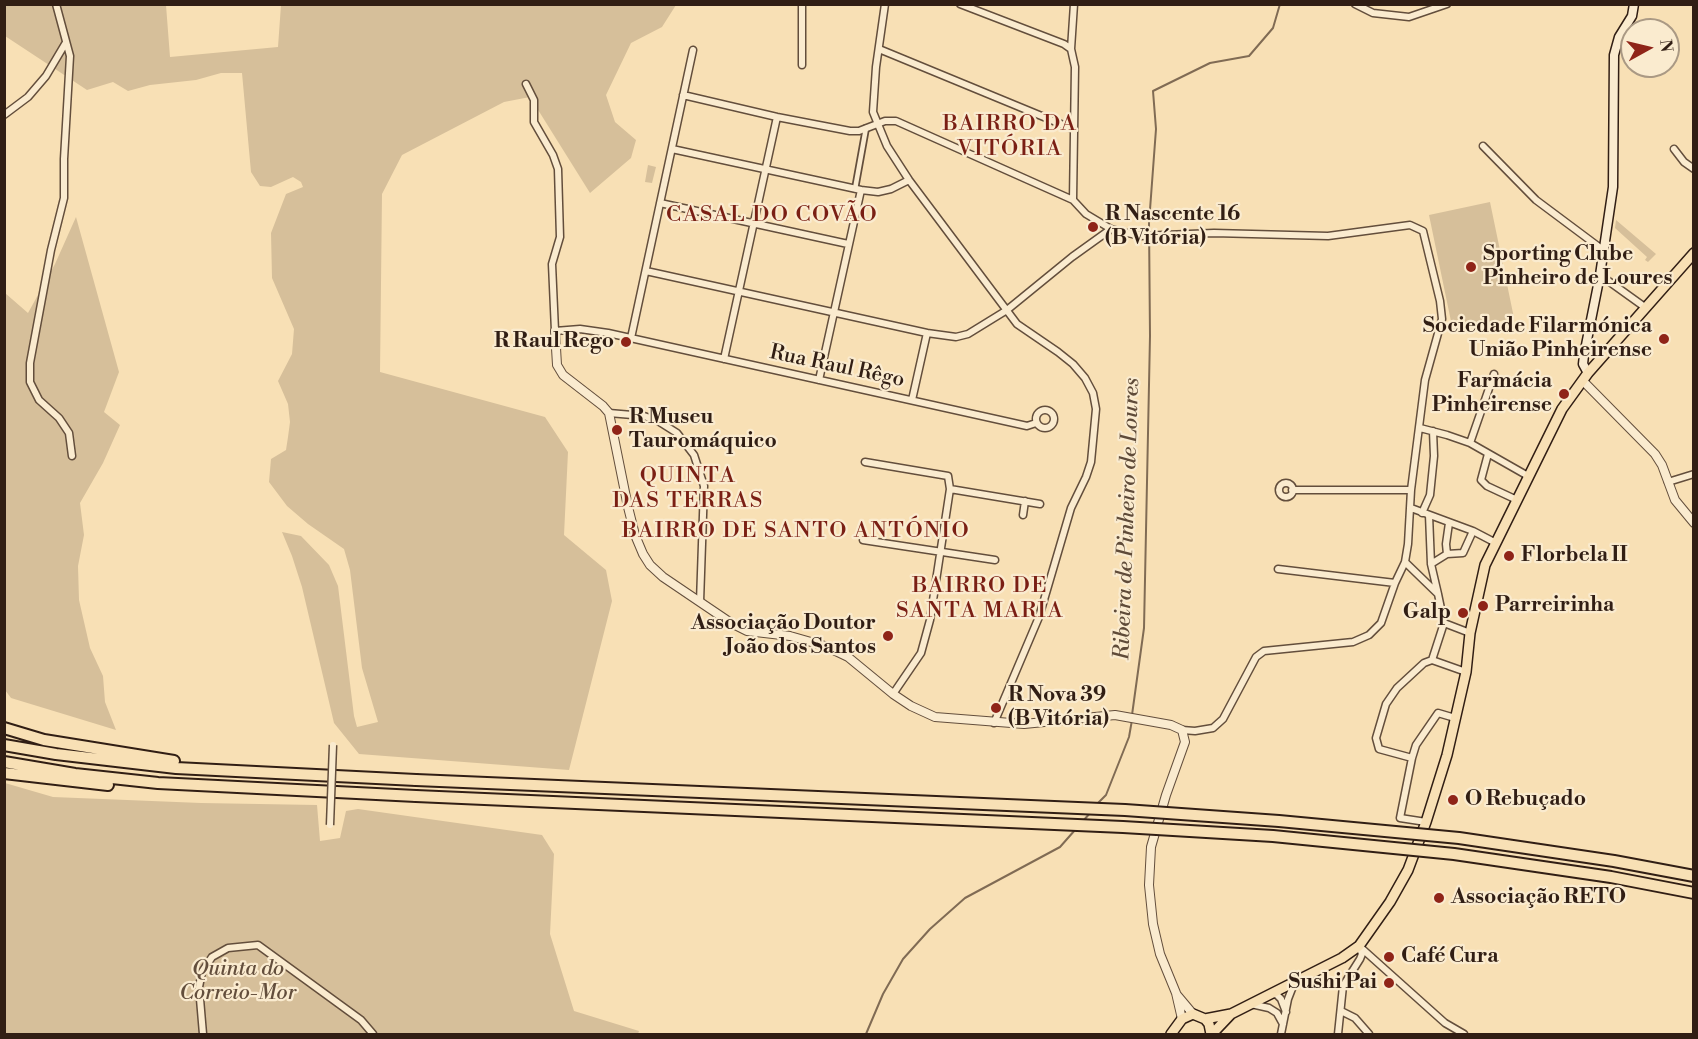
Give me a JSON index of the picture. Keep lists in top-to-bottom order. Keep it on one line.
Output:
{"streets":{"street":["Rua Raul Rêgo"]},"districts":["BAIRRO DA VITÓRIA","CASAL DO COVÃO","QUINTA DAS TERRAS","BAIRRO DE SANTO ANTÓNIO","BAIRRO DE SANTA MARIA"],"water":["Ribeira de Pinheiro de Loures"],"parks":["Quinta do Correio-Mor"],"places":["R Nascente 16 (B Vitória)","Sporting Clube Pinheiro de Loures","Sociedade Filarmónica União Pinheirense","R Raul Rego","Farmácia Pinheirense","R Museu Tauromáquico","Florbela II","Parreirinha","Galp","Associação Doutor João dos Santos","R Nova 39 (B Vitória)","O Rebuçado","Associação RETO","Café Cura","Sushi Pai"],"north":"right"}
